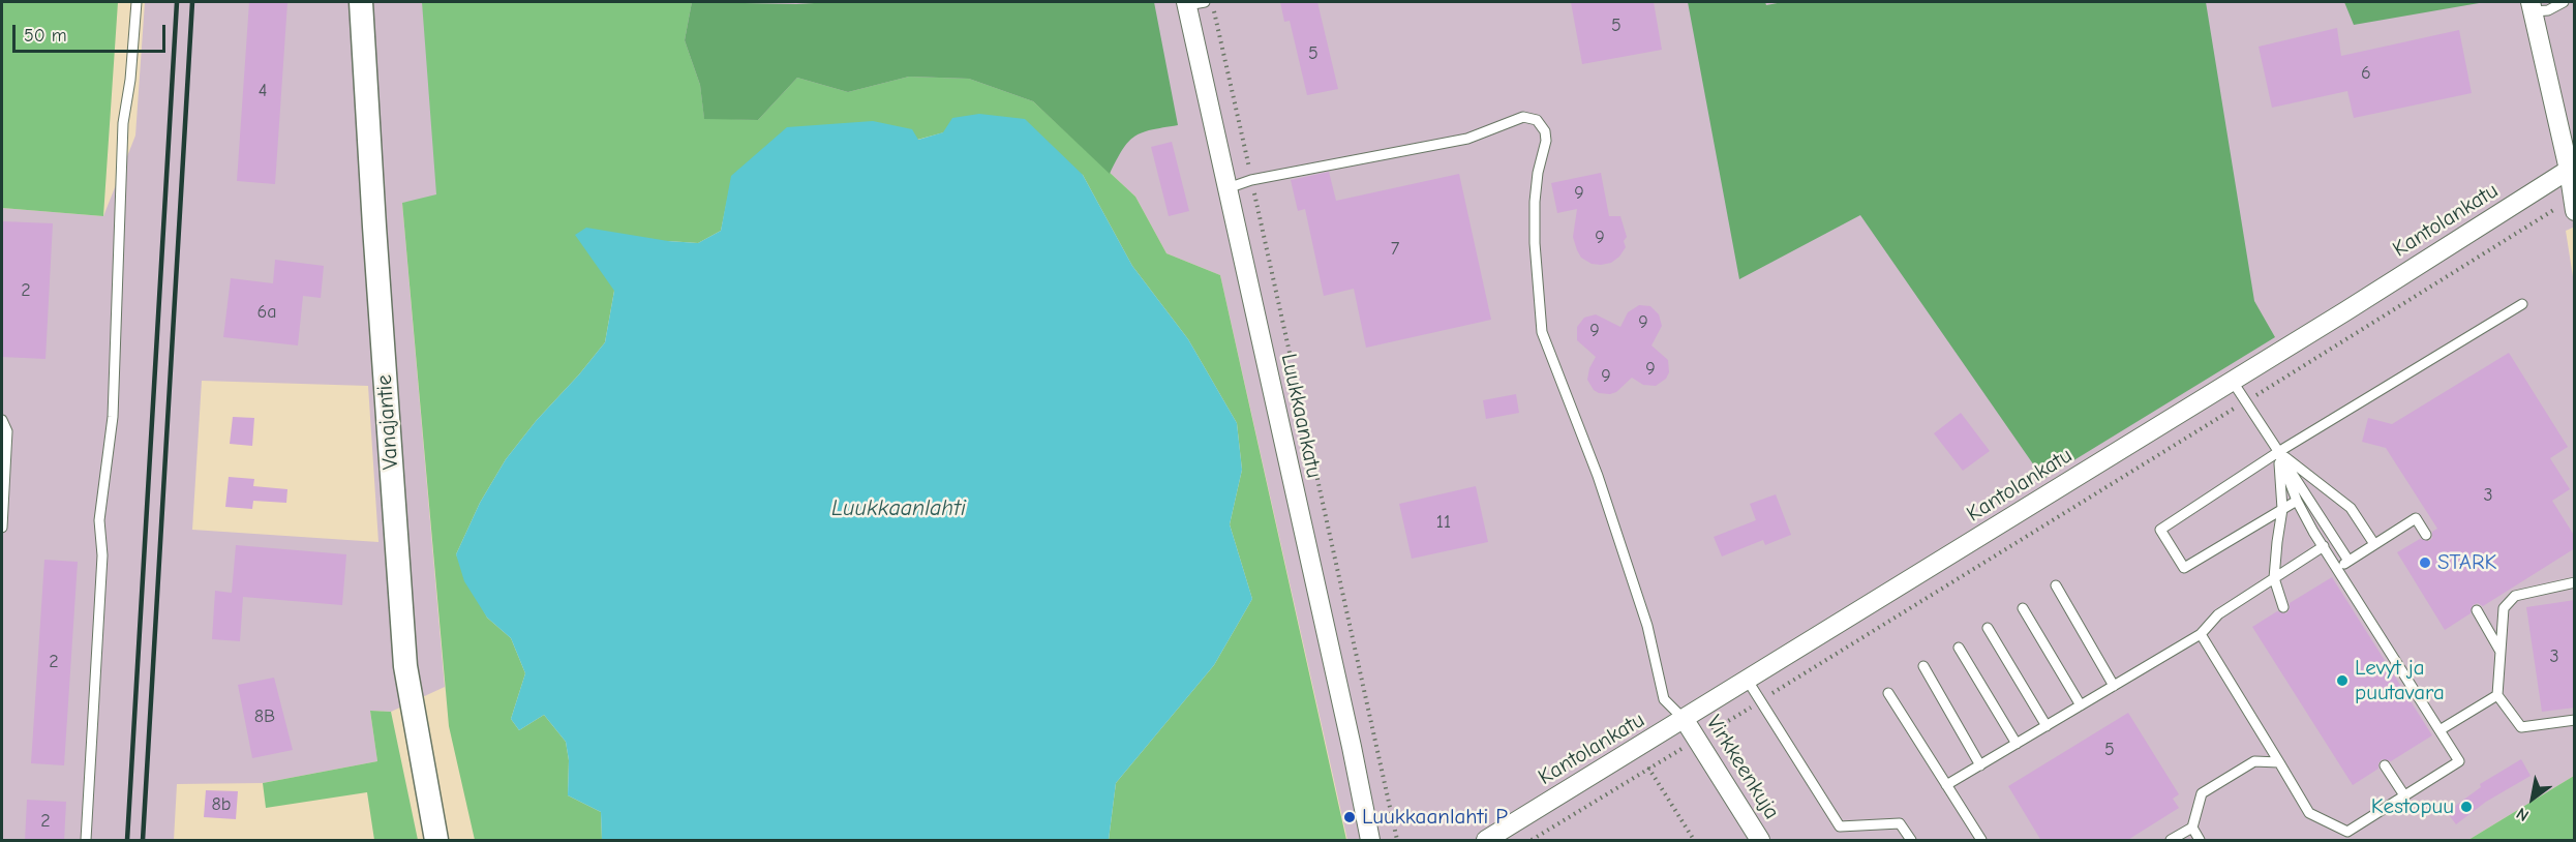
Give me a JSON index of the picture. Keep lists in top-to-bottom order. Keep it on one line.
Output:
{"streets":{"street":["Kantolankatu","Luukkaankatu","Vanajantie","Virkkeenkuja"]},"crossings":[["Kantolankatu","Virkkeenkuja"]],"water":["Luukkaanlahti"],"places":["STARK","Levyt ja puutavara","Kestopuu","Luukkaanlahti P"],"house_numbers":["5","5","6","4","9","9","7","2","6a","9","9","9","9","3","11","3","2","8B","5","8b","2"],"scale_bar":"50 m","north":"bottom left"}
